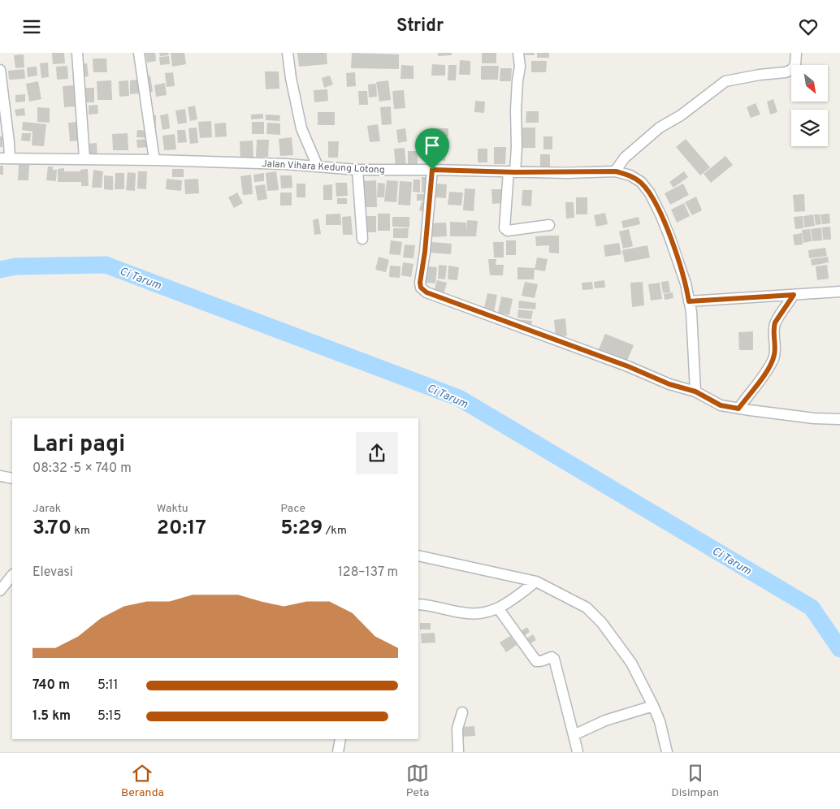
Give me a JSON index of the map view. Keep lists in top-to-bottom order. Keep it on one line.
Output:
{"streets":{"street":["Jalan Vihara Kedung Lotong"]},"water":["Ci Tarum"],"north":"bottom right","page":{"header":"Stridr","heading":["Lari pagi","08:32 · 5 × 740 m"],"stats":[["Jarak","3.70 km"],["Waktu","20:17"],["Pace","5:29 /km"]],"chart":["Elevasi","128–137 m"],"list":[{"name":"740 m","note":"5:11"},{"name":"1.5 km","note":"5:15"}],"tabs":["Beranda","Peta","Disimpan"]}}
